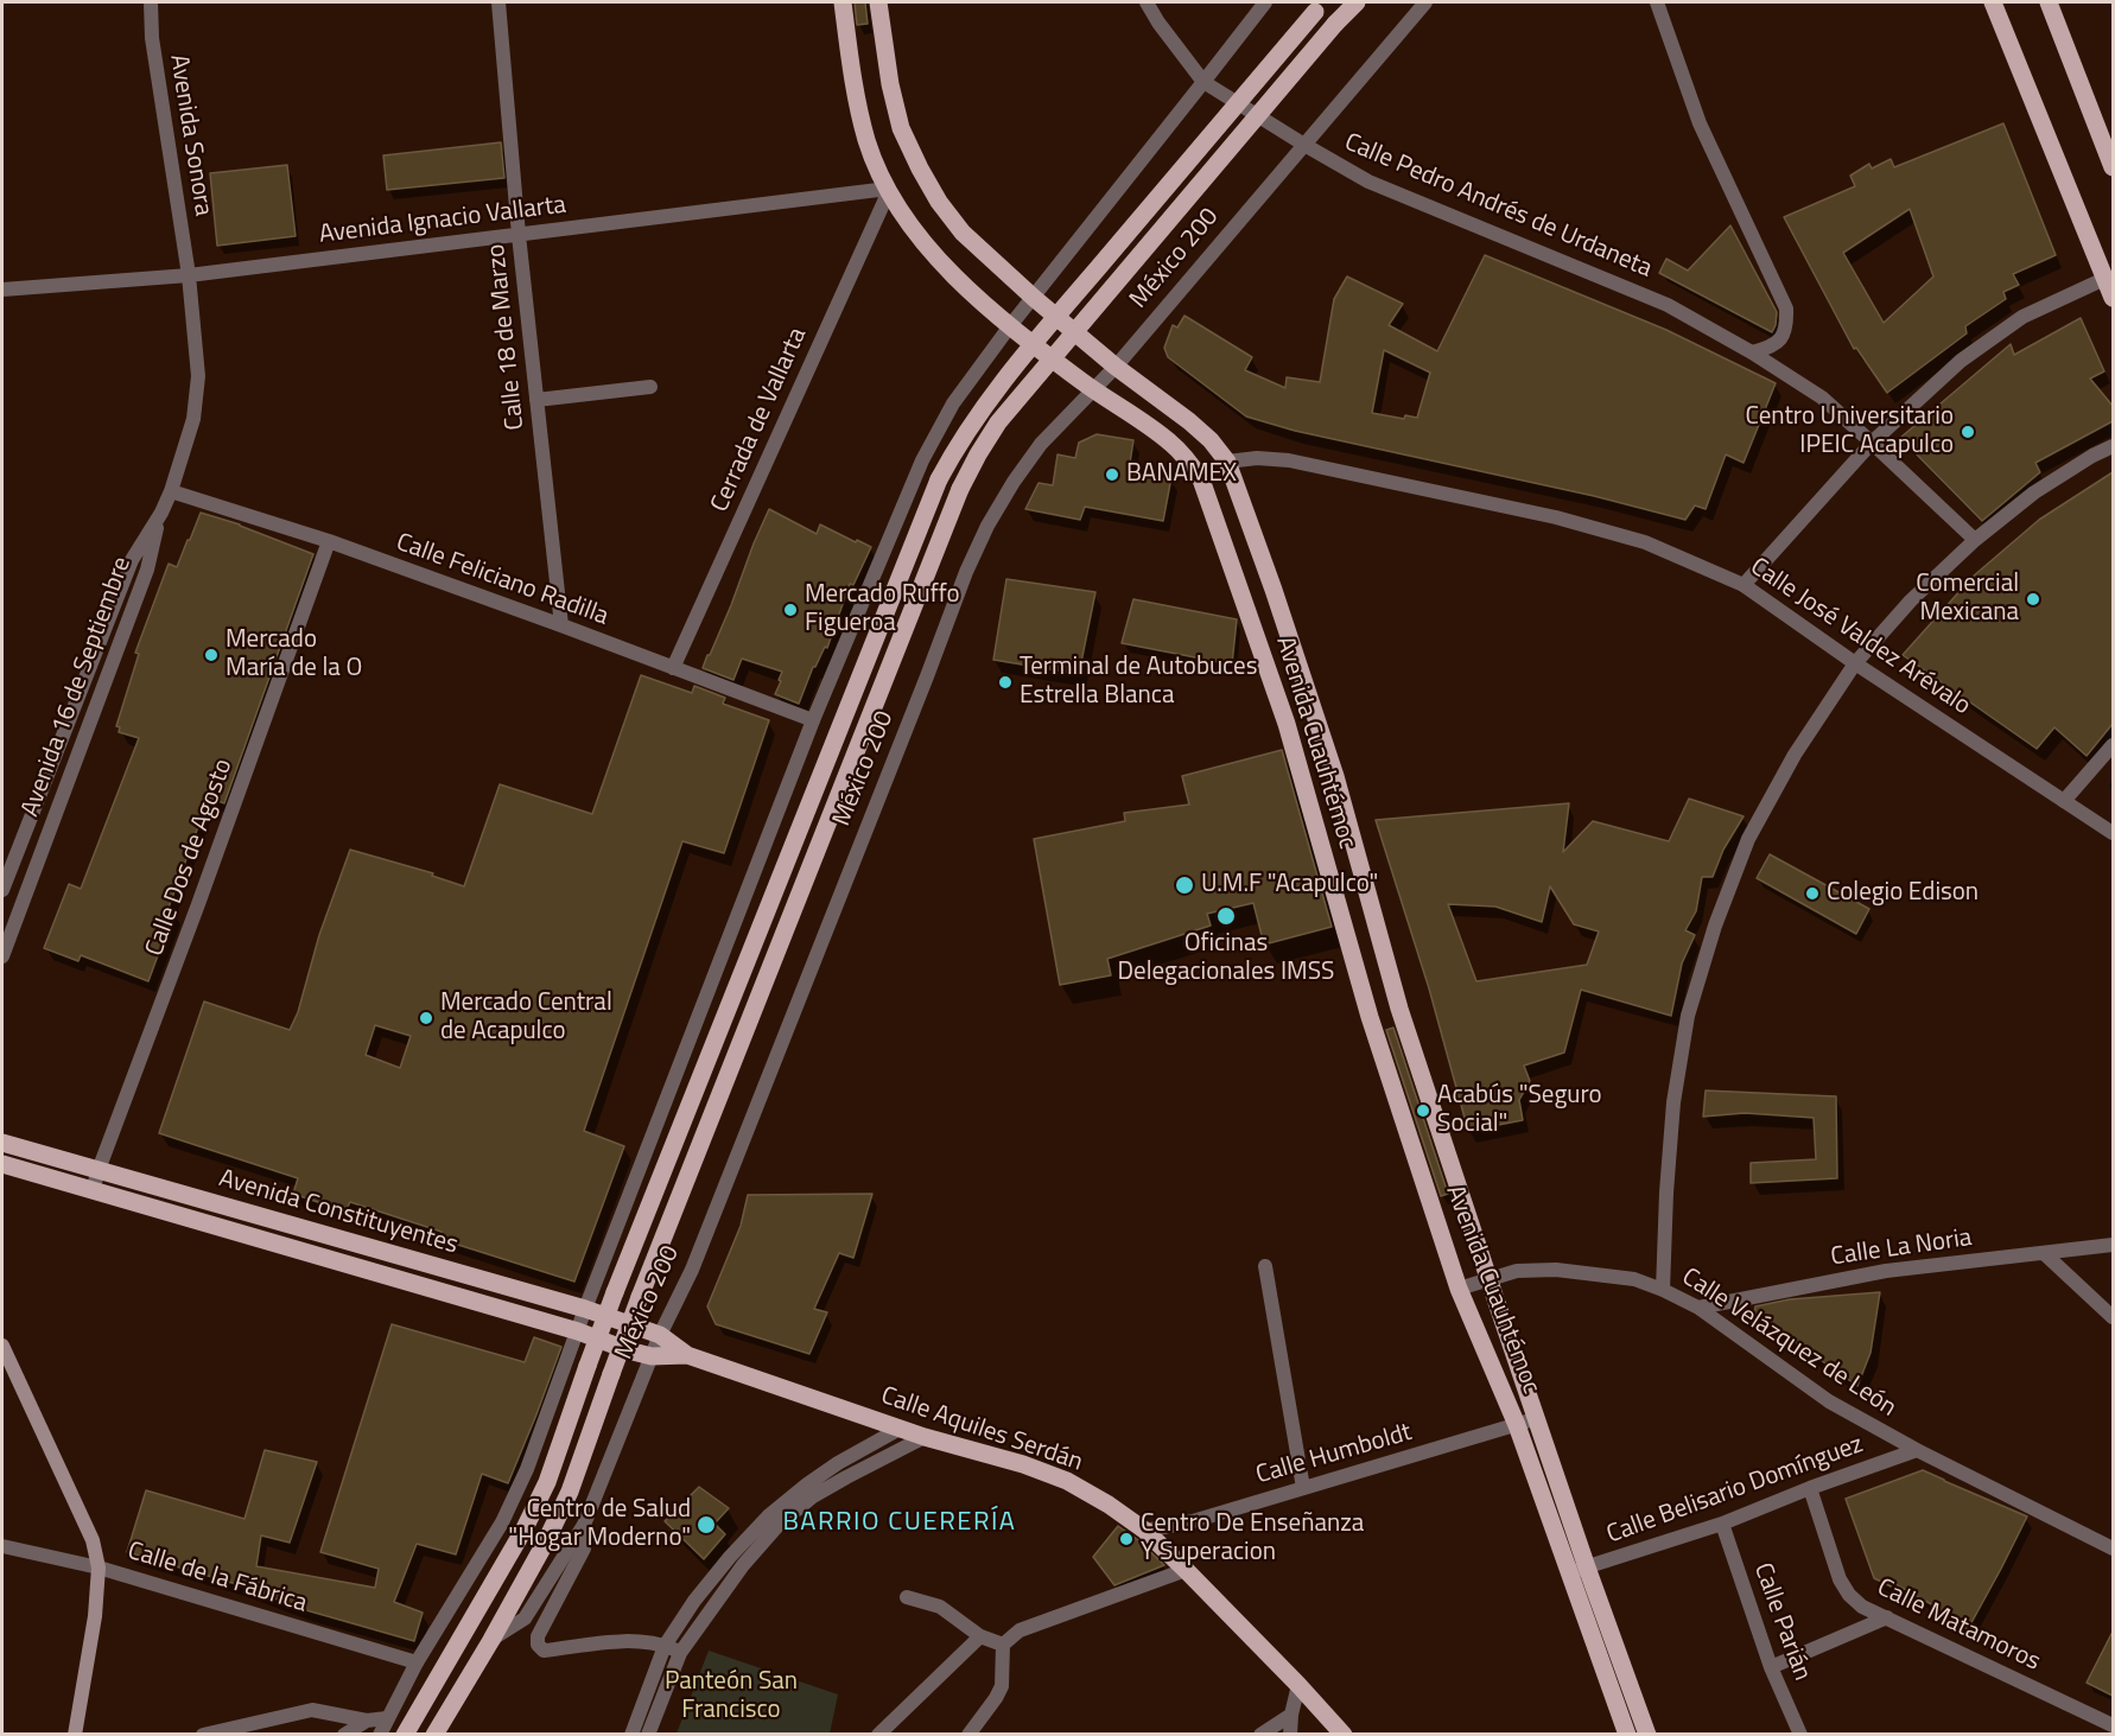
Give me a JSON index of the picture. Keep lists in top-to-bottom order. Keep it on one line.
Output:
{"streets":{"main road":["México 200","Avenida Cuauhtémoc","Avenida Constituyentes","Calle Aquiles Serdán"],"street":["Avenida Sonora","Calle Pedro Andrés de Urdaneta","Avenida Ignacio Vallarta","Calle 18 de Marzo","Cerrada de Vallarta","Calle Feliciano Radilla","Calle José Valdez Arévalo","Avenida 16 de Septiembre","Calle Dos de Agosto","Calle La Noria","Calle Velázquez de León","Calle Humboldt","Calle Belisario Domínguez","Calle de la Fábrica","Calle Parián","Calle Matamoros"]},"crossings":[["Avenida Sonora","Avenida Ignacio Vallarta"],["Avenida Sonora","Avenida 16 de Septiembre"],["Calle Pedro Andrés de Urdaneta","México 200"],["Avenida Ignacio Vallarta","Calle 18 de Marzo"],["Avenida Ignacio Vallarta","Cerrada de Vallarta"],["Avenida Ignacio Vallarta","Avenida 16 de Septiembre"],["Avenida Ignacio Vallarta","Avenida Cuauhtémoc"],["México 200","Avenida Cuauhtémoc"],["México 200","Avenida Constituyentes"],["México 200","Calle Aquiles Serdán"],["Calle 18 de Marzo","Calle Feliciano Radilla"],["Cerrada de Vallarta","Calle Feliciano Radilla"],["Cerrada de Vallarta","Avenida Cuauhtémoc"],["Calle Feliciano Radilla","Avenida 16 de Septiembre"],["Calle Feliciano Radilla","Calle Dos de Agosto"],["Calle José Valdez Arévalo","Avenida Cuauhtémoc"],["Avenida Cuauhtémoc","Calle Velázquez de León"],["Avenida Cuauhtémoc","Calle Humboldt"],["Avenida Cuauhtémoc","Calle Belisario Domínguez"],["Calle Dos de Agosto","Avenida Constituyentes"],["Avenida Constituyentes","Calle Aquiles Serdán"],["Calle La Noria","Calle Velázquez de León"],["Calle Velázquez de León","Calle Belisario Domínguez"],["Calle Aquiles Serdán","Calle Humboldt"],["Calle Belisario Domínguez","Calle Parián"],["Calle Belisario Domínguez","Calle Matamoros"]],"districts":["BARRIO CUERERÍA"],"parks":["Panteón San Francisco"],"places":["Centro Universitario IPEIC Acapulco","BANAMEX","Comercial Mexicana","Mercado Ruffo Figueroa","Mercado María de la O","Terminal de Autobuces Estrella Blanca","U.M.F \"Acapulco\"","Colegio Edison","Oficinas Delegacionales IMSS","Mercado Central de Acapulco","Acabús \"Seguro Social\"","Centro de Salud \"Hogar Moderno\"","Centro De Enseñanza Y Superacion"]}
